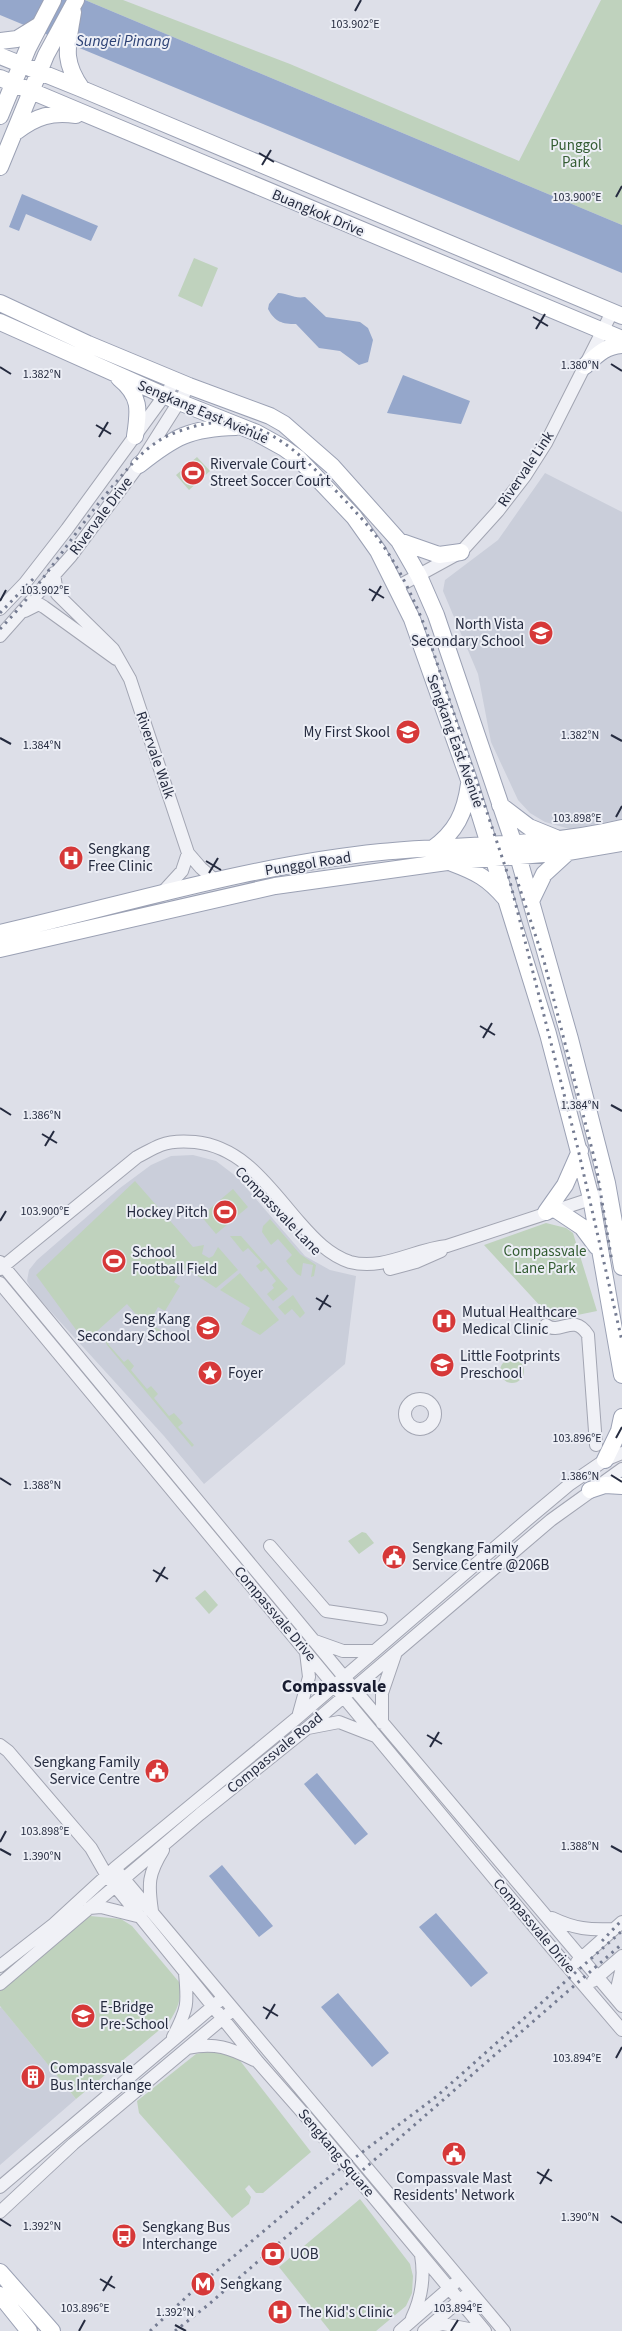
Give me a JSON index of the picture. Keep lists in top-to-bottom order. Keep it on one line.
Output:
{"streets":{"main road":["Buangkok Drive","Sengkang East Avenue","Punggol Road"],"street":["Rivervale Link","Rivervale Drive","Rivervale Walk","Compassvale Lane","Compassvale Drive","Compassvale Road","Sengkang Square"]},"crossings":[["Buangkok Drive","Rivervale Link"],["Sengkang East Avenue","Rivervale Link"],["Sengkang East Avenue","Rivervale Drive"],["Sengkang East Avenue","Punggol Road"],["Sengkang East Avenue","Compassvale Lane"],["Rivervale Drive","Rivervale Walk"],["Rivervale Walk","Punggol Road"],["Compassvale Lane","Compassvale Drive"],["Compassvale Drive","Compassvale Road"],["Compassvale Road","Sengkang Square"]],"districts":["Compassvale"],"water":["Sungei Pinang"],"parks":["Punggol Park","Compassvale Lane Park"],"places":{"sports":["Rivervale Court Street Soccer Court","Hockey Pitch","School Football Field"],"school or university":["North Vista Secondary School","My First Skool","Seng Kang Secondary School","Little Footprints Preschool","E-Bridge Pre-School"],"hospital":["Sengkang Free Clinic","Mutual Healthcare Medical Clinic","The Kid's Clinic"],"place":["Foyer"],"public building":["Sengkang Family Service Centre @206B","Sengkang Family Service Centre","Compassvale Mast Residents' Network"],"building":["Compassvale Bus Interchange"],"bus stop":["Sengkang Bus Interchange"],"bank":["UOB"],"metro station":["Sengkang"]},"coordinates":["103.902°E","103.900°E","1.380°N","1.382°N","1.384°N","103.898°E","1.386°N","103.896°E","1.388°N","1.390°N","103.894°E","1.392°N"]}
